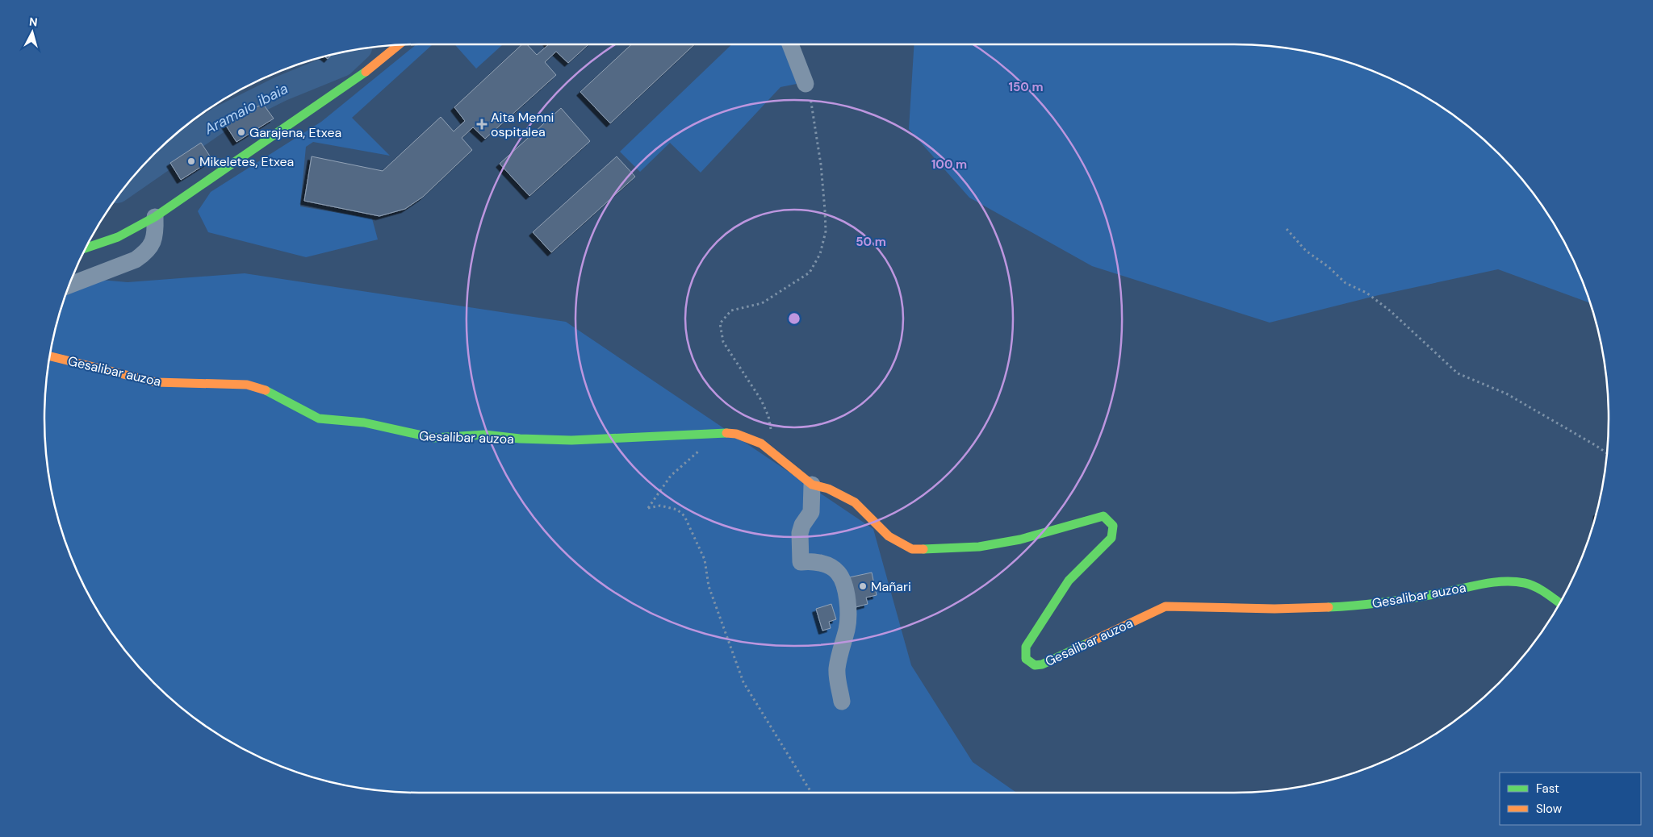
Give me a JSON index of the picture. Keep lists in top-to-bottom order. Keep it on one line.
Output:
{"streets":{"street":["Gesalibar auzoa"]},"water":["Aramaio ibaia"],"places":{"health":["Aita Menni ospitalea"],"other":["Garajena, Etxea","Mikeletes, Etxea","Mañari"]},"legend":["Fast","Slow"],"north":"top","rings":["150 m","100 m","50 m"]}
